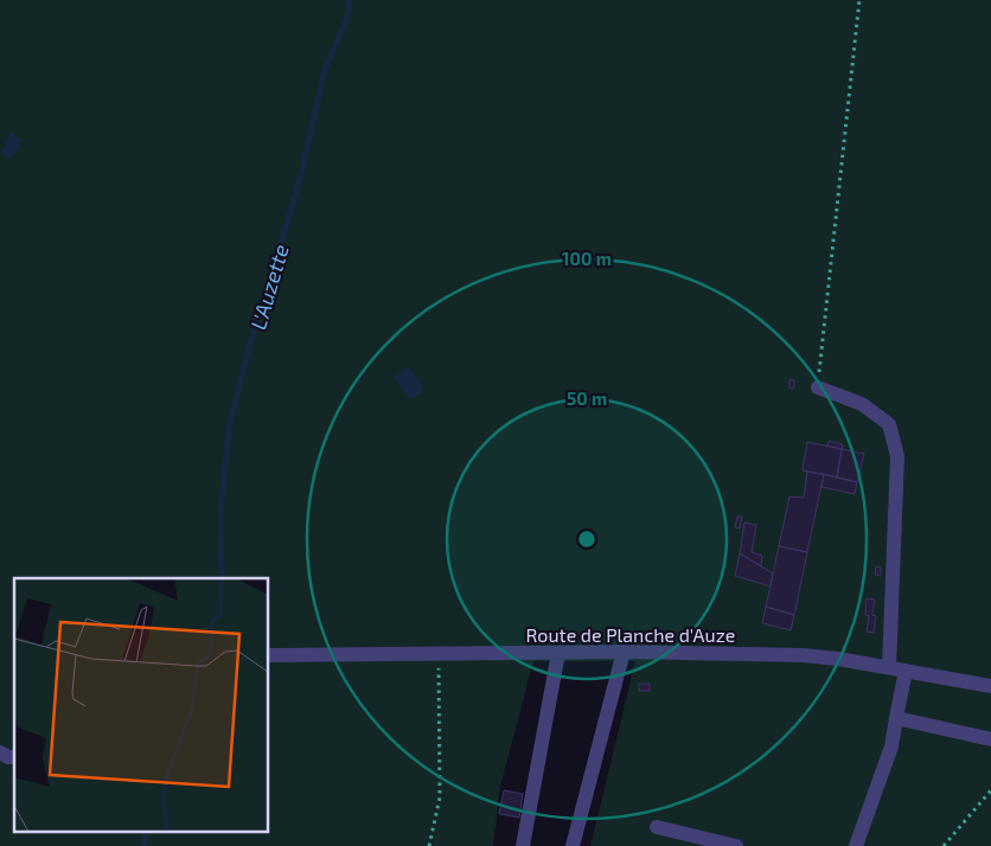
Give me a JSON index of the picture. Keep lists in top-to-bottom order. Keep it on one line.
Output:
{"streets":{"street":["Route de Planche d'Auze"]},"water":["L'Auzette"],"rings":["100 m","50 m"]}
